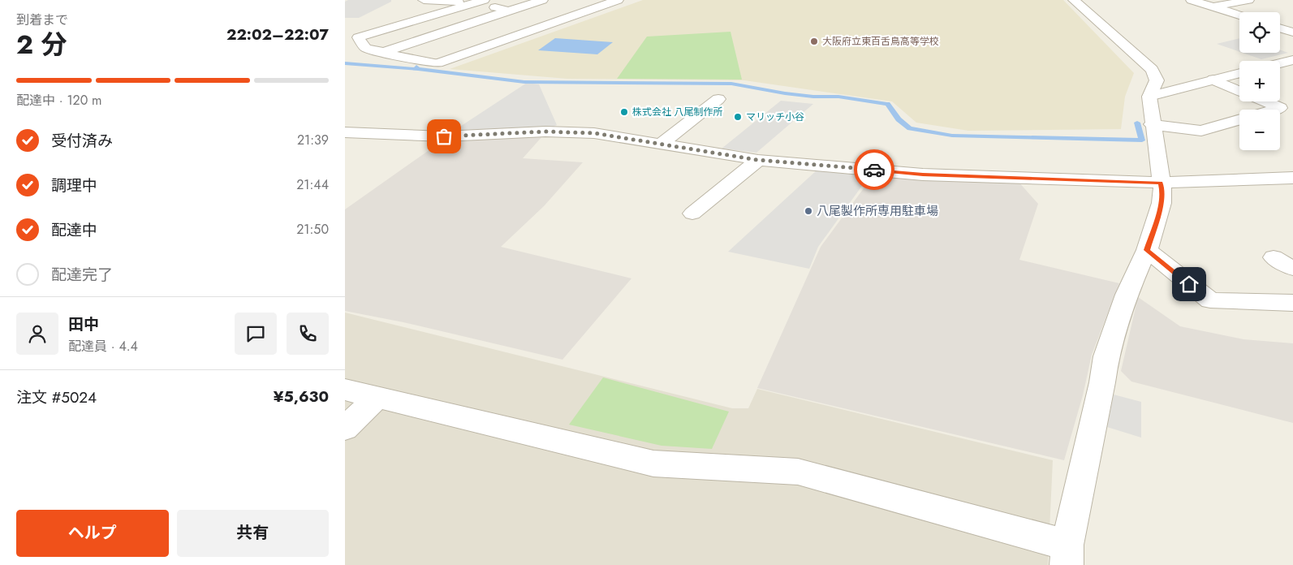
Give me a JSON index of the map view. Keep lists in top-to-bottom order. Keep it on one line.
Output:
{"places":["大阪府立東百舌鳥高等学校","株式会社 八尾制作所","マリッチ小谷","八尾製作所専用駐車場"],"page":{"heading":["2 分","到着まで","22:02–22:07"],"panel":["田中","配達員 · 4.4","注文 #5024","¥5,630"],"map_buttons":["+","−"],"bar":"配達中 · 120 m","list":[["受付済み","21:39"],["調理中","21:44"],["配達中","21:50"],"配達完了"],"buttons":["ヘルプ","共有"]}}
